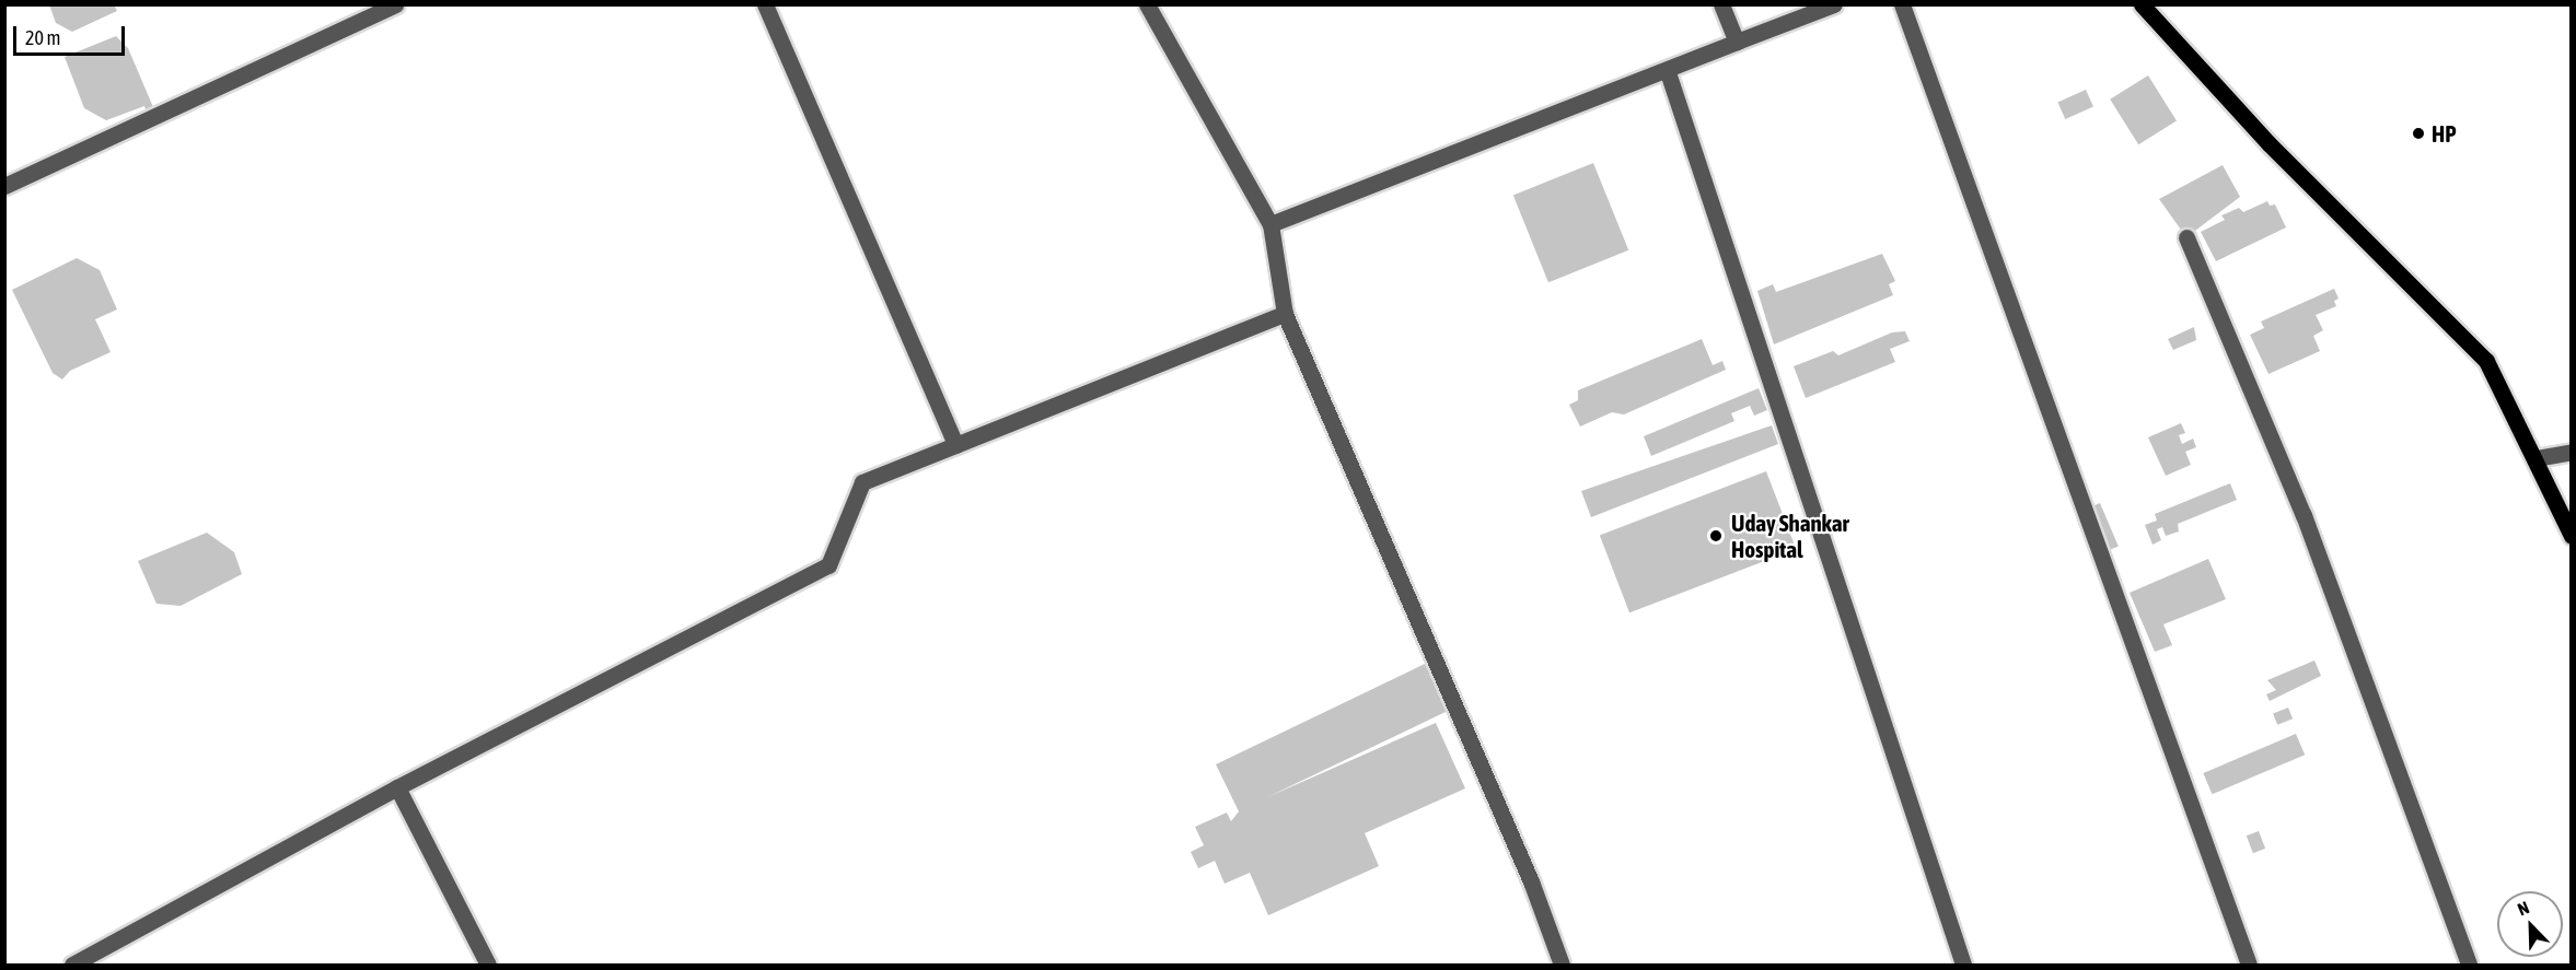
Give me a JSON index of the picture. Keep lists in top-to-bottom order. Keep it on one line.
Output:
{"places":["HP","Uday Shankar Hospital"],"scale_bar":"20 m","north":"top left"}
